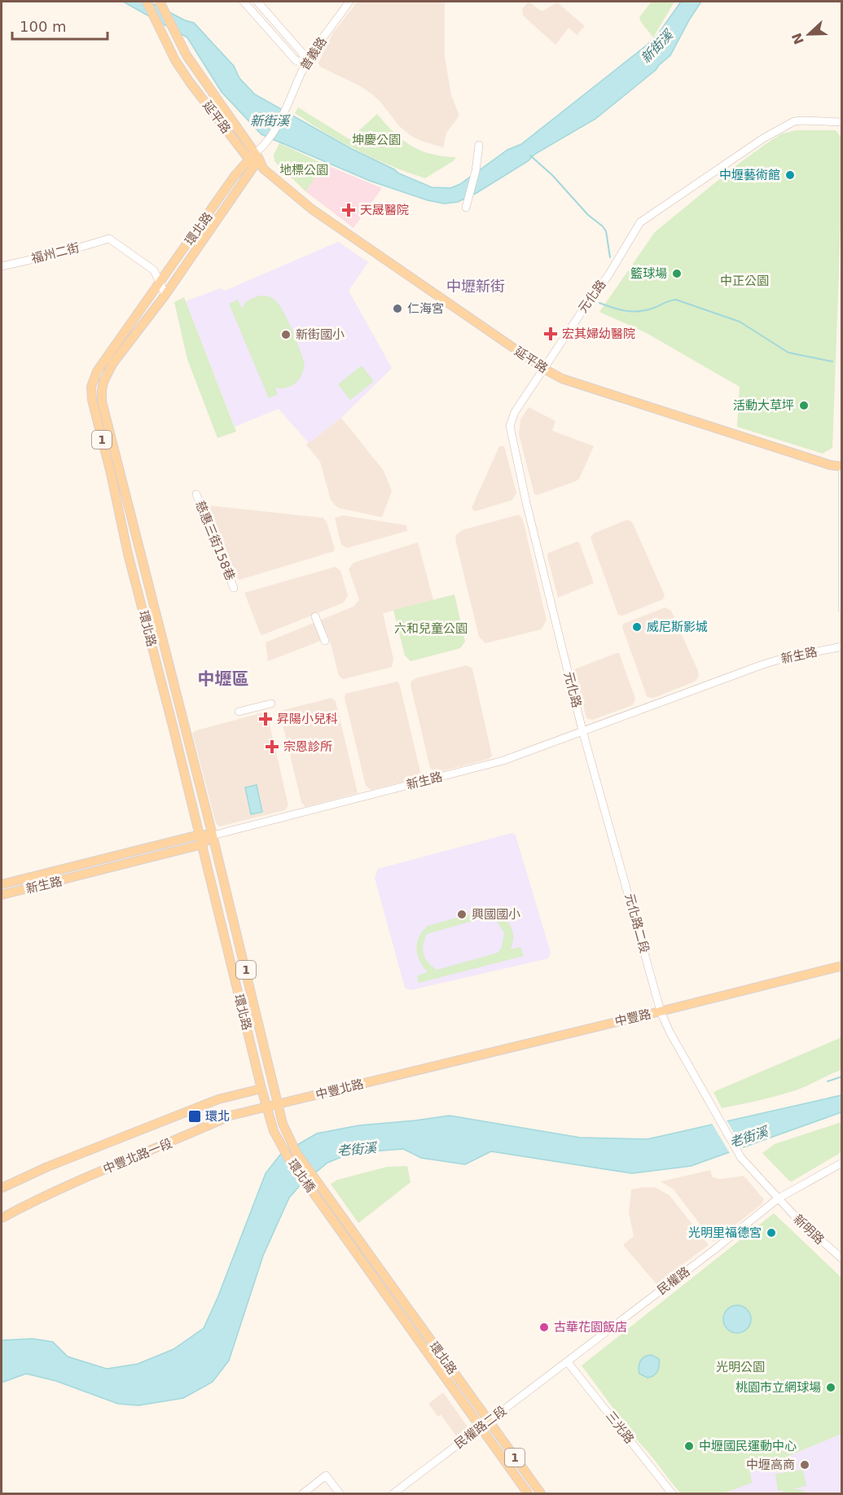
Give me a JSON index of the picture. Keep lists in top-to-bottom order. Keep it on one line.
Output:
{"streets":{"main road":["延平路","環北路","1","新生路","中豐路","中豐北路","中豐北路一段","環北橋"],"street":["普義路","福州二街","元化路","慈惠三街158巷","元化路二段","新明路","民權路","民權路二段","三光路"]},"crossings":[["普義路","延平路"],["普義路","環北路"],["延平路","環北路"],["延平路","元化路"],["環北路","福州二街"],["環北路","1"],["環北路","新生路"],["環北路","中豐北路"],["環北路","中豐北路一段"],["環北路","環北橋"],["環北路","民權路二段"],["元化路","新生路"],["元化路","元化路二段"],["1","民權路二段"],["新生路","元化路二段"],["元化路二段","中豐路"],["元化路二段","新明路"],["元化路二段","民權路"],["中豐路","中豐北路"],["中豐北路","中豐北路一段"],["新明路","民權路"],["民權路","民權路二段"],["民權路","三光路"],["民權路二段","三光路"]],"districts":["中壢新街","中壢區"],"water":["新街溪","老街溪"],"parks":["坤慶公園","地標公園","中正公園","六和兒童公園","光明公園"],"places":{"other":["中壢藝術館","籃球場","仁海宮","新街國小","活動大草坪","威尼斯影城","興國國小","光明里福德宮","古華花園飯店","桃園市立網球場","中壢國民運動中心","中壢高商"],"health":["天晟醫院","宏其婦幼醫院","昇陽小兒科","宗恩診所"],"transit":["環北"]},"scale_bar":"100 m","north":"left"}
